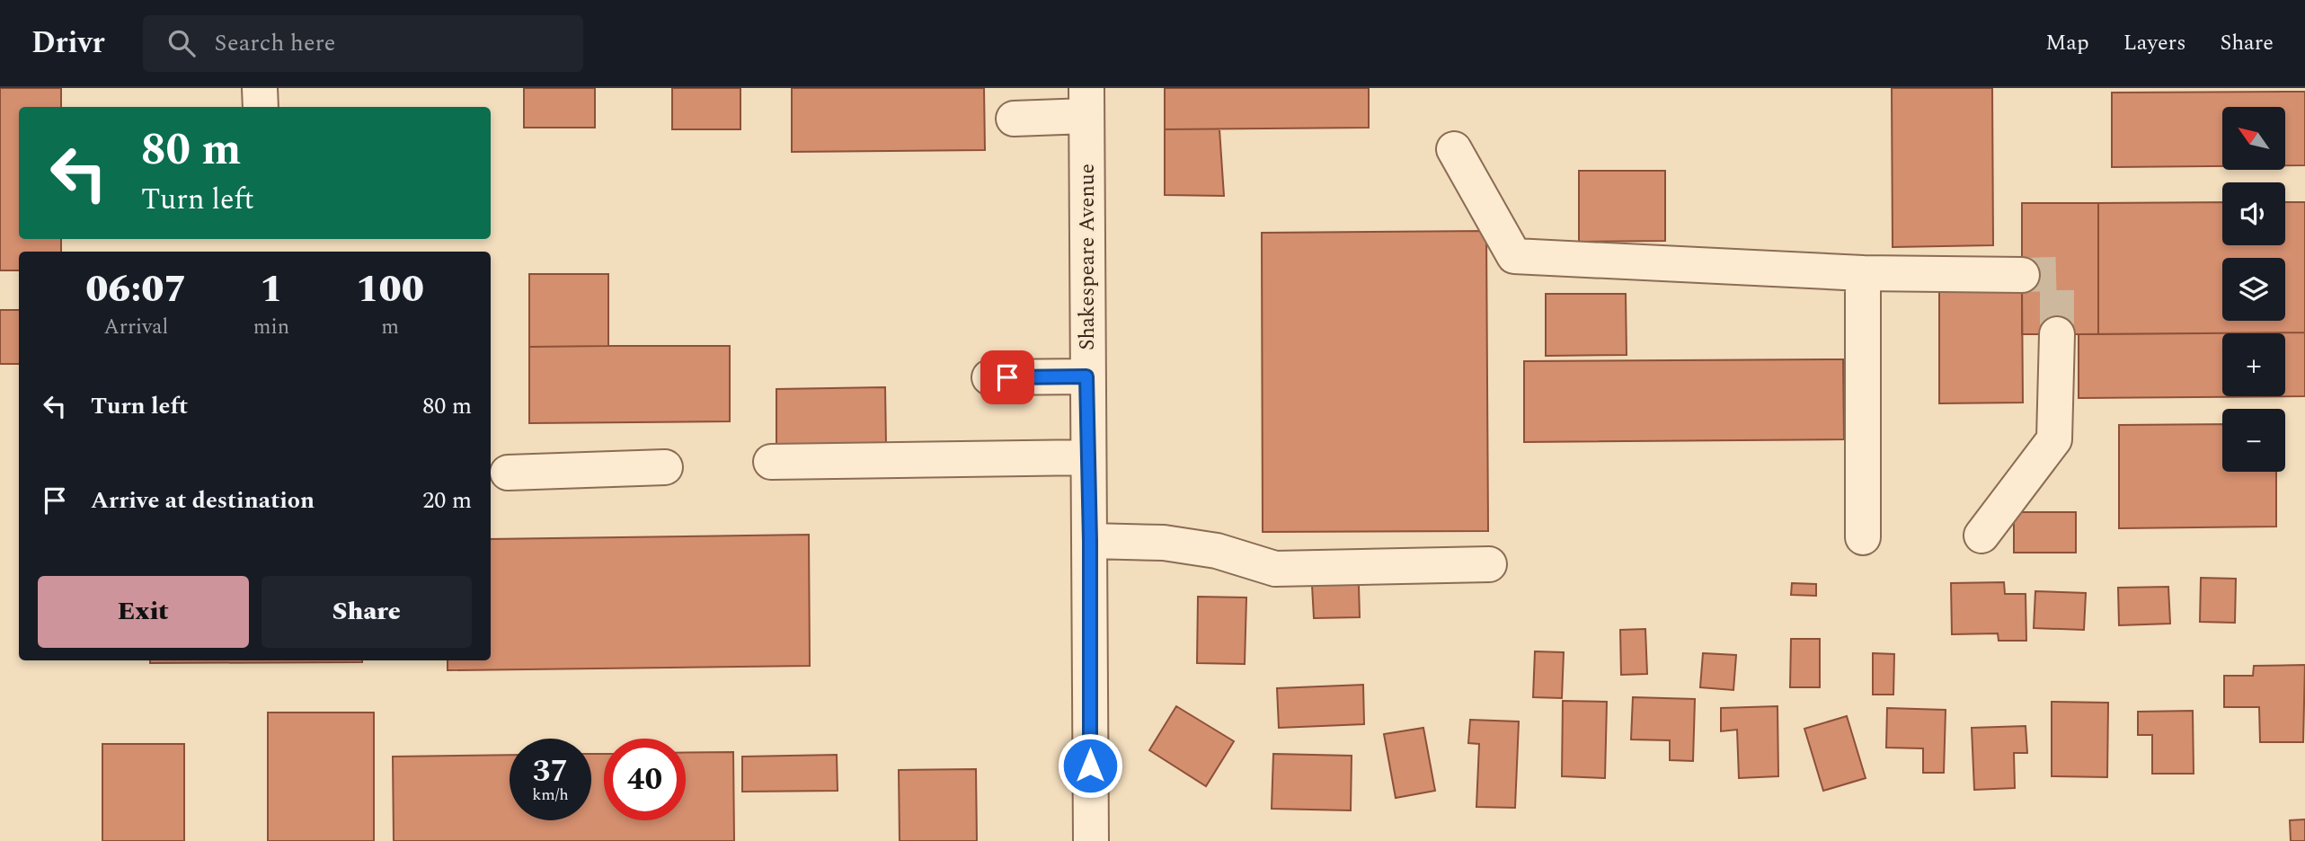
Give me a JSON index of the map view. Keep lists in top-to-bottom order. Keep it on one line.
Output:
{"streets":{"street":["Shakespeare Avenue"]},"north":"top left","page":{"header":"Drivr","search":"Search here","nav":["Map","Layers","Share"],"map_buttons":["+","−"],"turn":["80 m","Turn left"],"eta":["06:07","Arrival","1","min","100","m"],"list":[{"name":"Turn left","value":"80 m"},{"name":"Arrive at destination","value":"20 m"}],"buttons":["Exit","Share"],"speed":"37 km/h","limit":"40"}}
